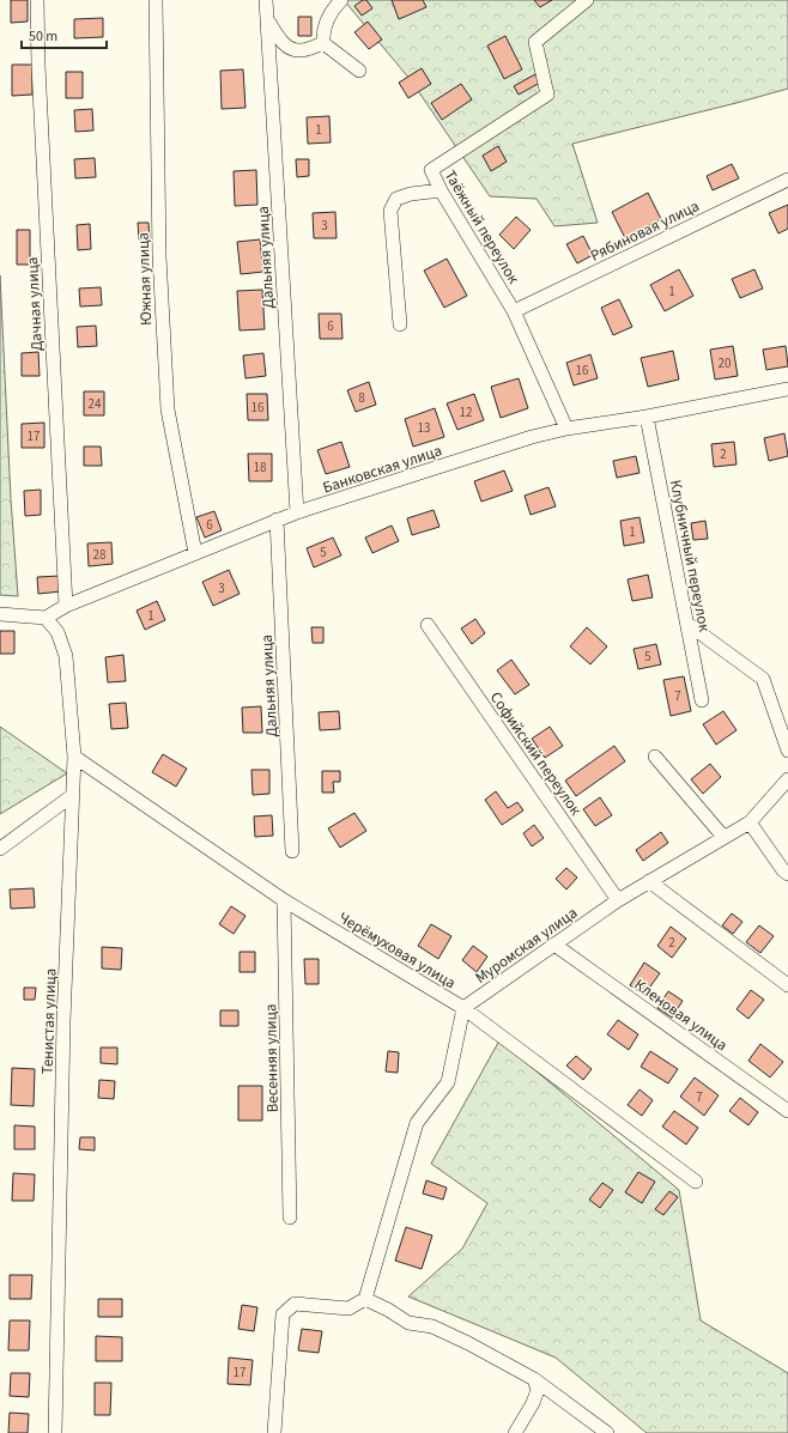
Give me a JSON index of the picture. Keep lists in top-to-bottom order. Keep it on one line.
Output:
{"streets":{"street":["Таёжный переулок","Рябиновая улица","Дальняя улица","Южная улица","Дачная улица","Банковская улица","Клубничный переулок","Софийский переулок","Муромская улица","Черёмуховая улица","Кленовая улица","Тенистая улица","Весенняя улица"]},"crossings":[["Таёжный переулок","Рябиновая улица"],["Таёжный переулок","Банковская улица"],["Дальняя улица","Банковская улица"],["Южная улица","Банковская улица"],["Дачная улица","Банковская улица"],["Банковская улица","Клубничный переулок"],["Банковская улица","Тенистая улица"],["Софийский переулок","Муромская улица"],["Муромская улица","Черёмуховая улица"],["Муромская улица","Кленовая улица"],["Черёмуховая улица","Тенистая улица"],["Черёмуховая улица","Весенняя улица"]],"house_numbers":["1","3","1","6","20","16","8","24","16","12","13","17","2","18","6","1","5","28","3","1","5","7","2","7","17"],"scale_bar":"50 m"}
